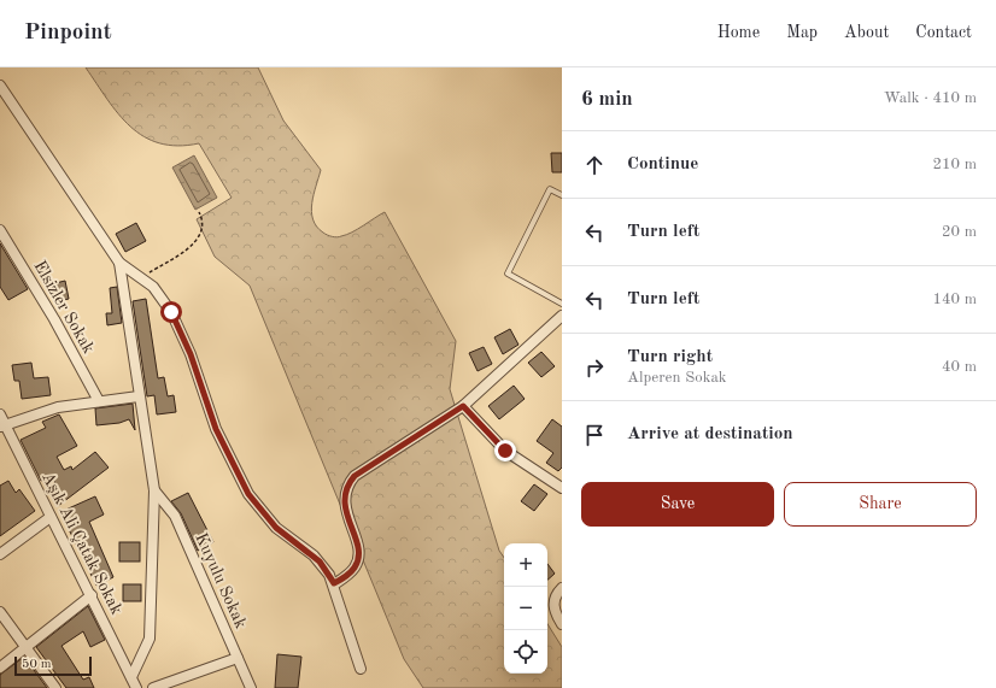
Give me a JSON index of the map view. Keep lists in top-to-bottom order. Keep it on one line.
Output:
{"streets":{"street":["Elsizler Sokak","Aşık Ali Çatak Sokak","Kuyulu Sokak"]},"scale_bar":"50 m","page":{"header":"Pinpoint","nav":["Home","Map","About","Contact"],"heading":["6 min","Walk · 410 m"],"list":[["Continue","210 m"],["Turn left","20 m"],["Turn left","140 m"],["Turn right","Alperen Sokak","40 m"],"Arrive at destination"],"buttons":["Save","Share"],"map_buttons":["+","−"],"scale":"50 m"}}
